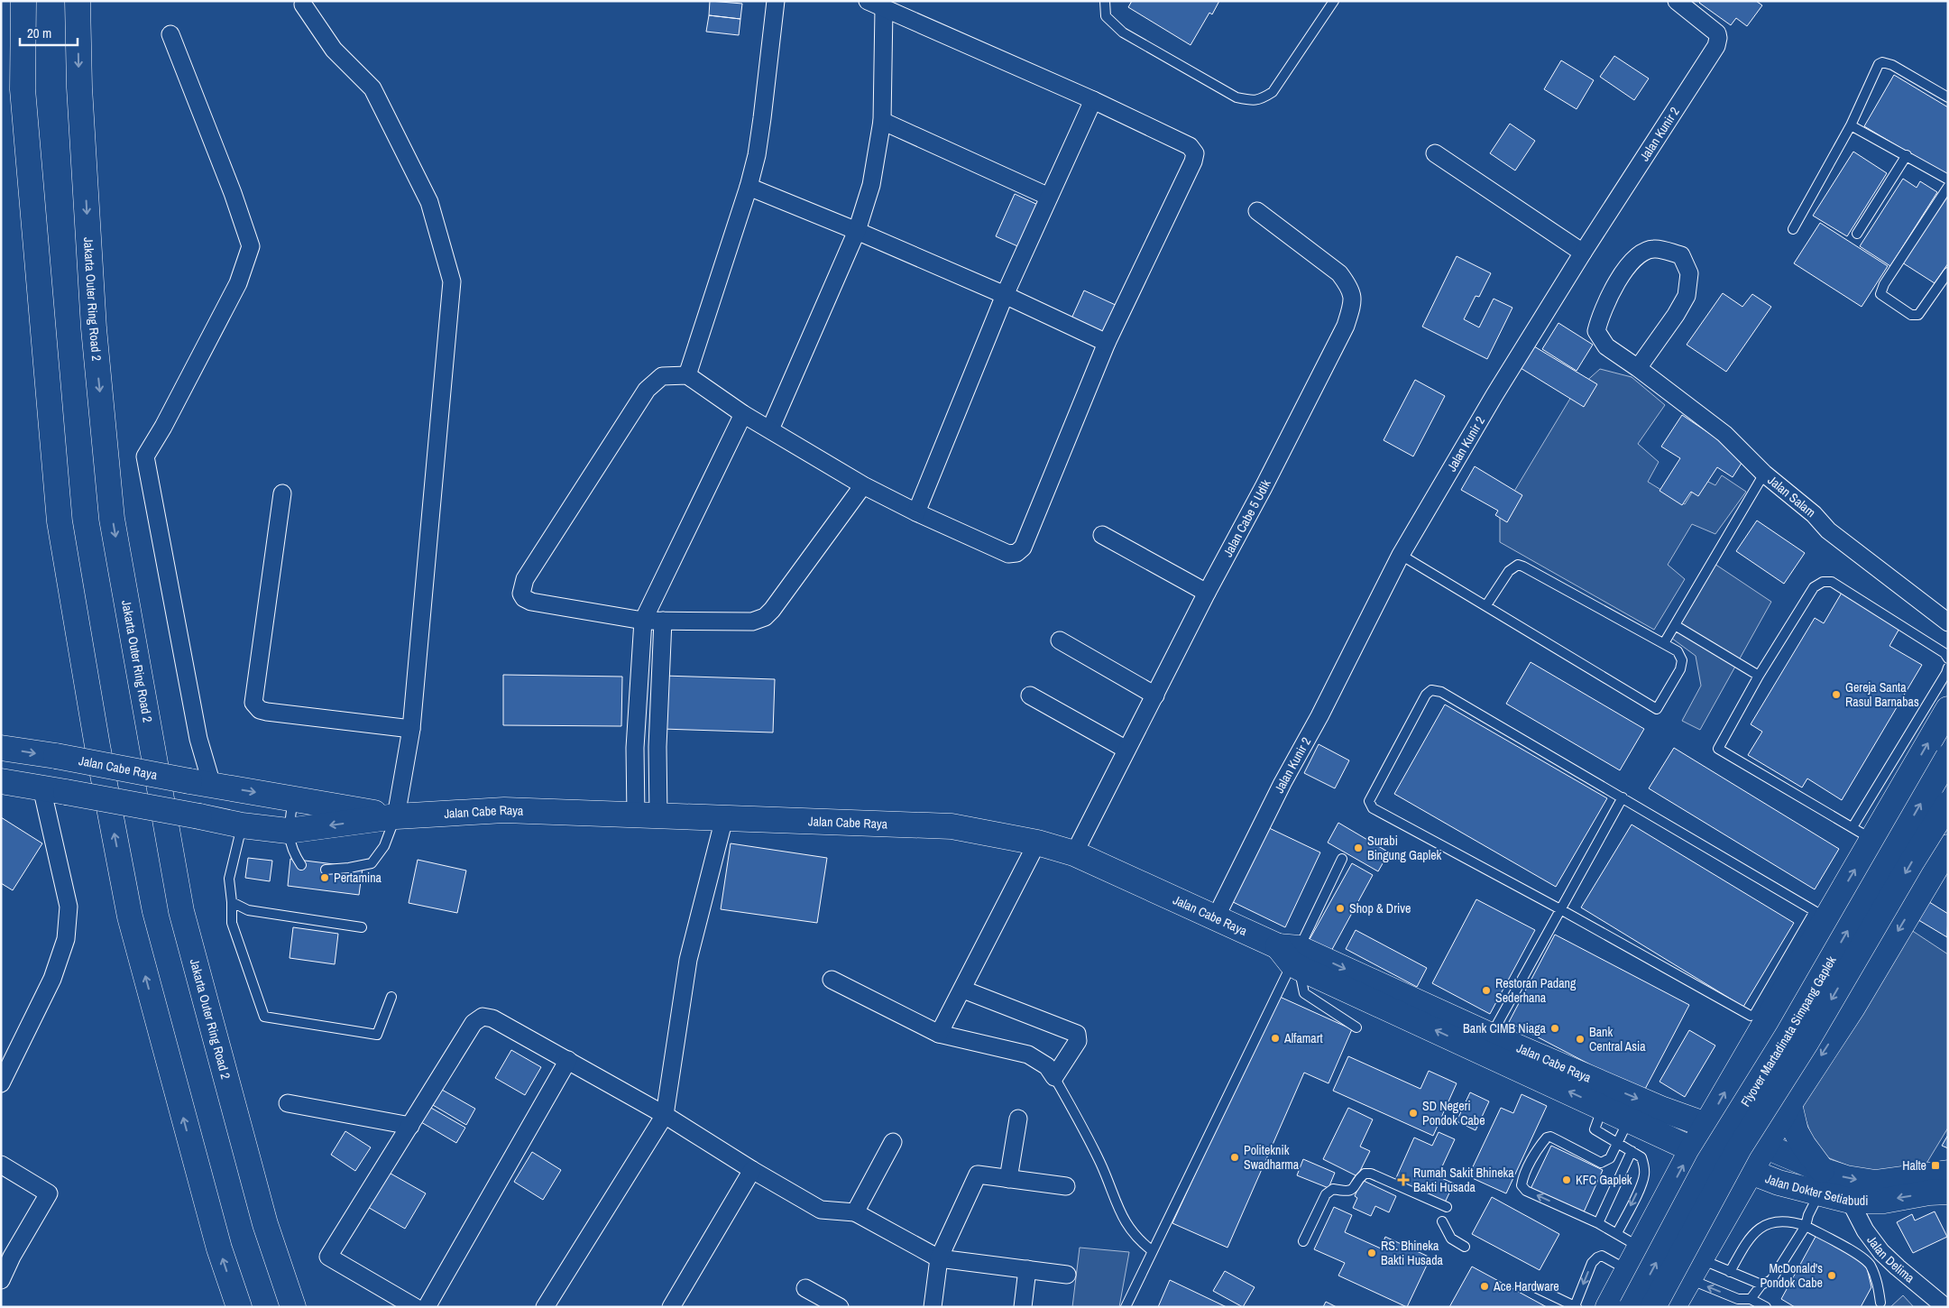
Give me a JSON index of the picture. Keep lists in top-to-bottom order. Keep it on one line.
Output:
{"streets":{"main road":["Jakarta Outer Ring Road 2","Jalan Cabe Raya","Flyover Martadinata Simpang Gaplek","Jalan Dokter Setiabudi"],"street":["Jalan Kunir 2","Jalan Salam","Jalan Cabe 5 Udik","Jalan Delima"]},"crossings":[["Jalan Kunir 2","Jalan Cabe Raya"],["Jalan Cabe 5 Udik","Jalan Cabe Raya"],["Jalan Cabe Raya","Jalan Dokter Setiabudi"],["Jalan Dokter Setiabudi","Jalan Delima"]],"places":{"other":["Gereja Santa Rasul Barnabas","Surabi Bingung Gaplek","Pertamina","Shop & Drive","Restoran Padang Sederhana","Bank CIMB Niaga","Alfamart","Bank Central Asia","SD Negeri Pondok Cabe","Politeknik Swadharma","KFC Gaplek","RS. Bhineka Bakti Husada","McDonald's Pondok Cabe","Ace Hardware"],"transit":["Halte"],"health":["Rumah Sakit Bhineka Bakti Husada"]},"scale_bar":"20 m"}
